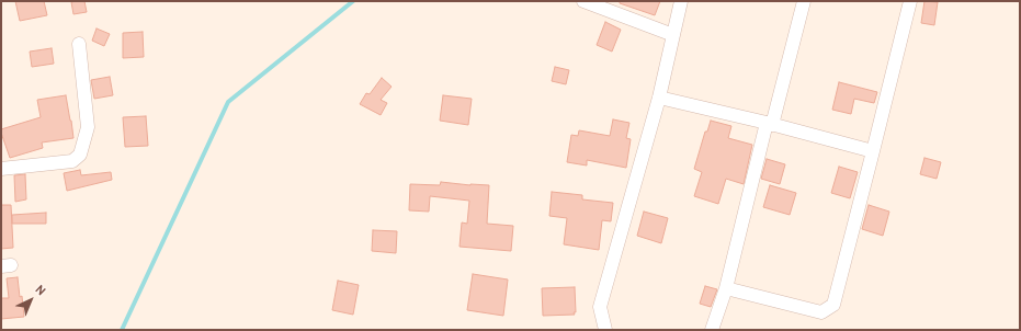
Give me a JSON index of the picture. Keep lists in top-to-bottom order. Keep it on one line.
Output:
{"north":"top right"}
